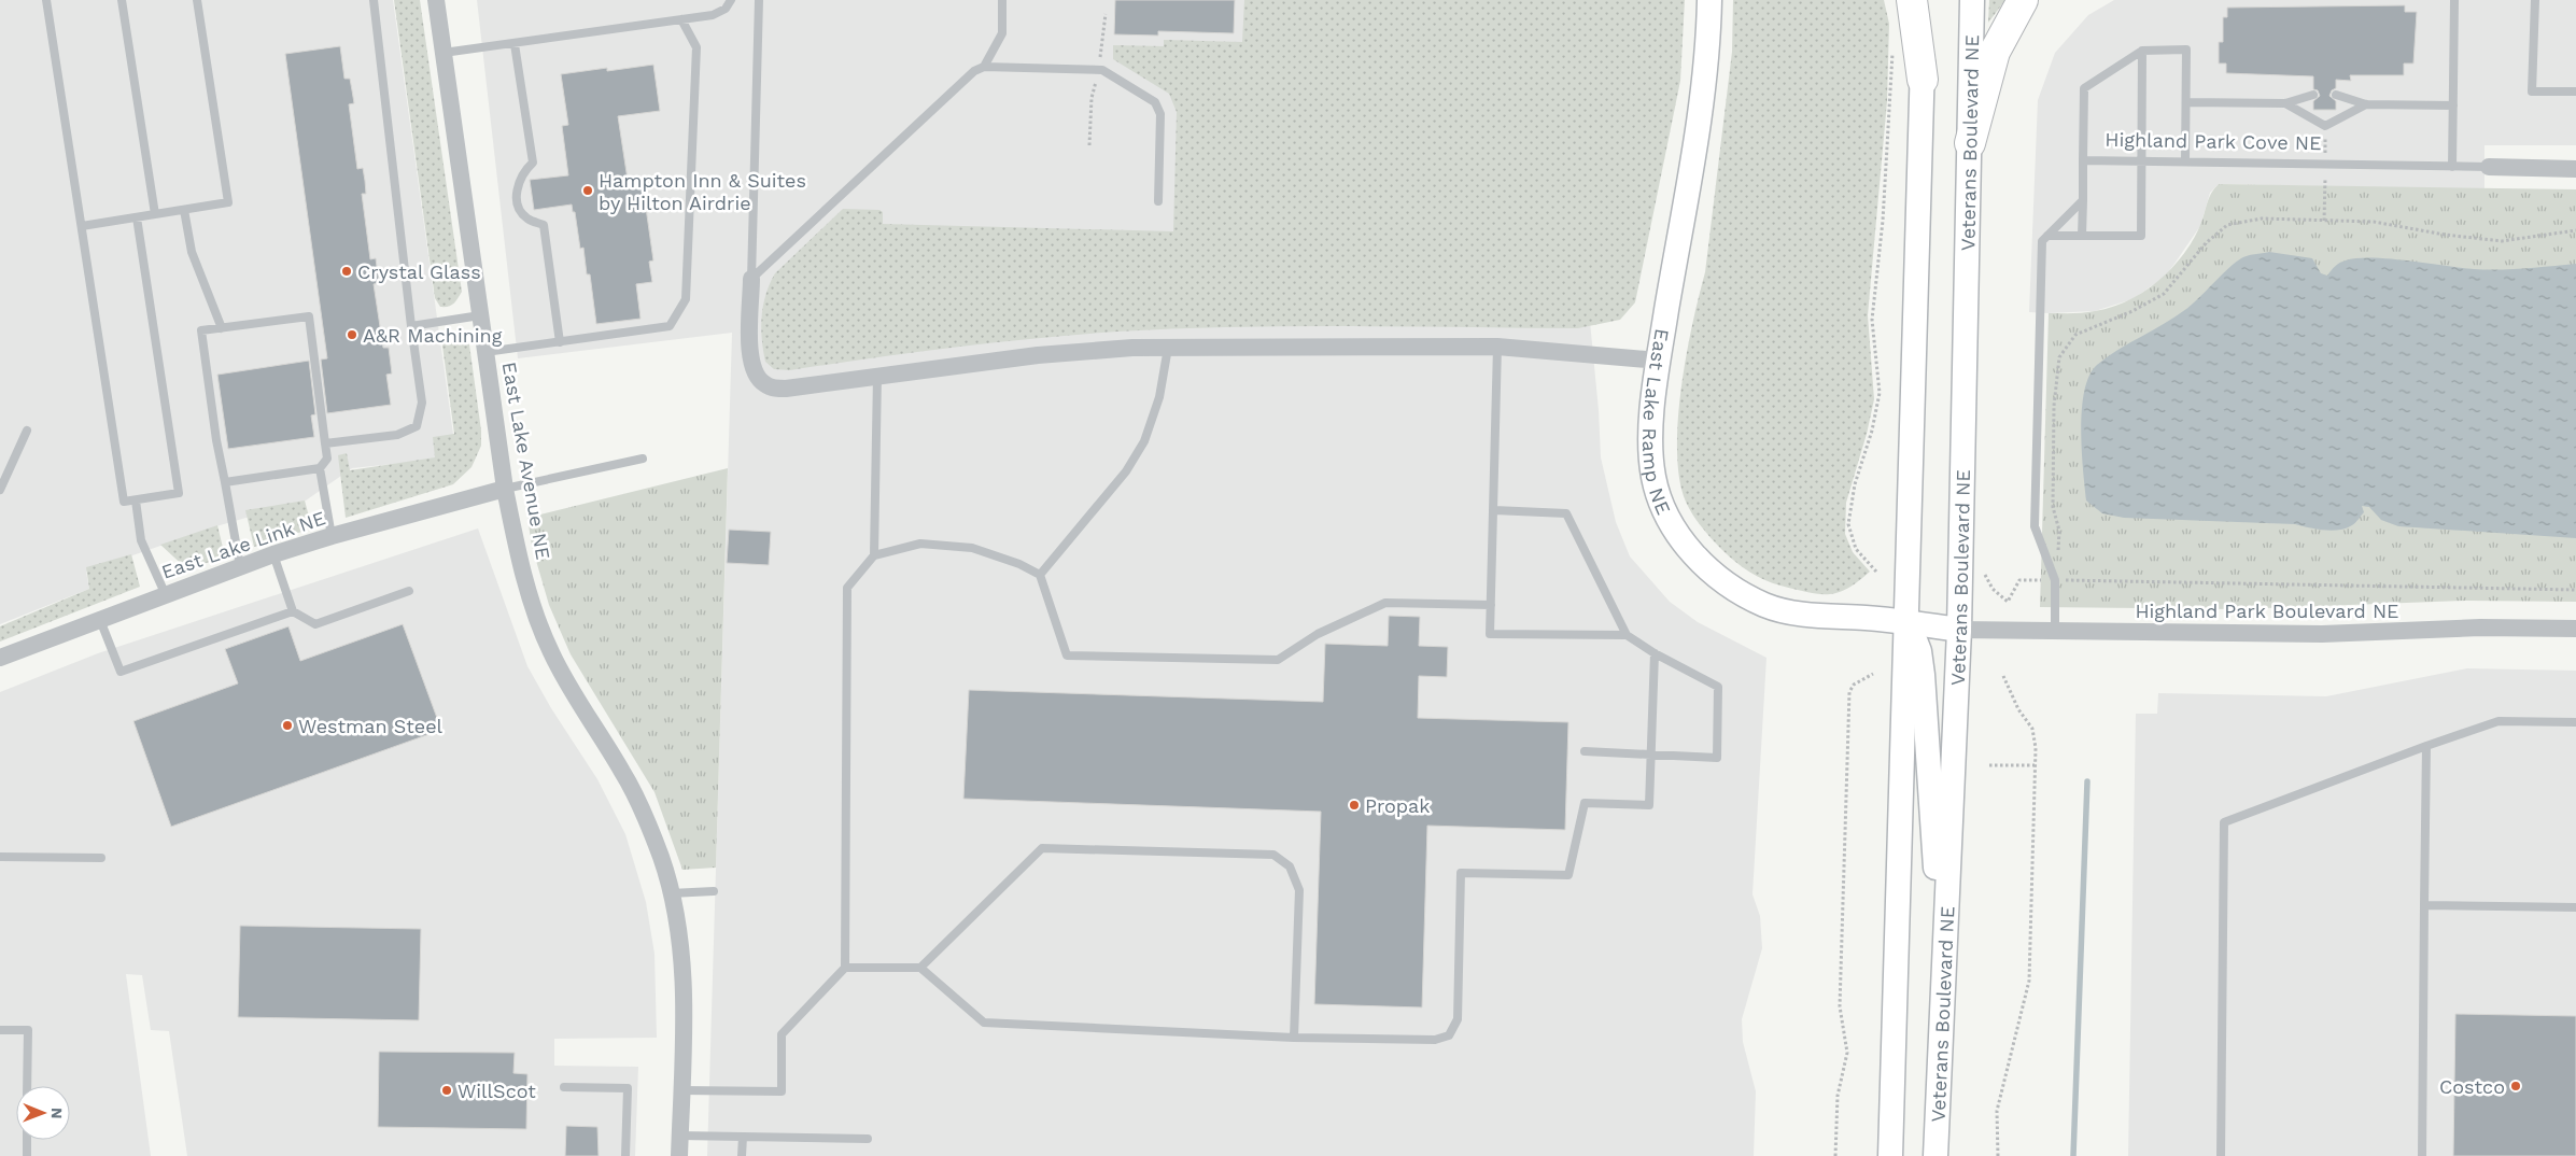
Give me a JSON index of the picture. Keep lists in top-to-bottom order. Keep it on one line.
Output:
{"streets":{"main road":["Veterans Boulevard NE","East Lake Ramp NE"],"street":["Highland Park Cove NE","East Lake Avenue NE","East Lake Link NE","Highland Park Boulevard NE"]},"crossings":[["Veterans Boulevard NE","East Lake Ramp NE"],["Veterans Boulevard NE","Highland Park Boulevard NE"],["East Lake Ramp NE","Highland Park Boulevard NE"],["East Lake Avenue NE","East Lake Link NE"]],"places":["Hampton Inn & Suites by Hilton Airdrie","Crystal Glass","A&R Machining","Westman Steel","Propak","Costco","WillScot"],"north":"right"}
